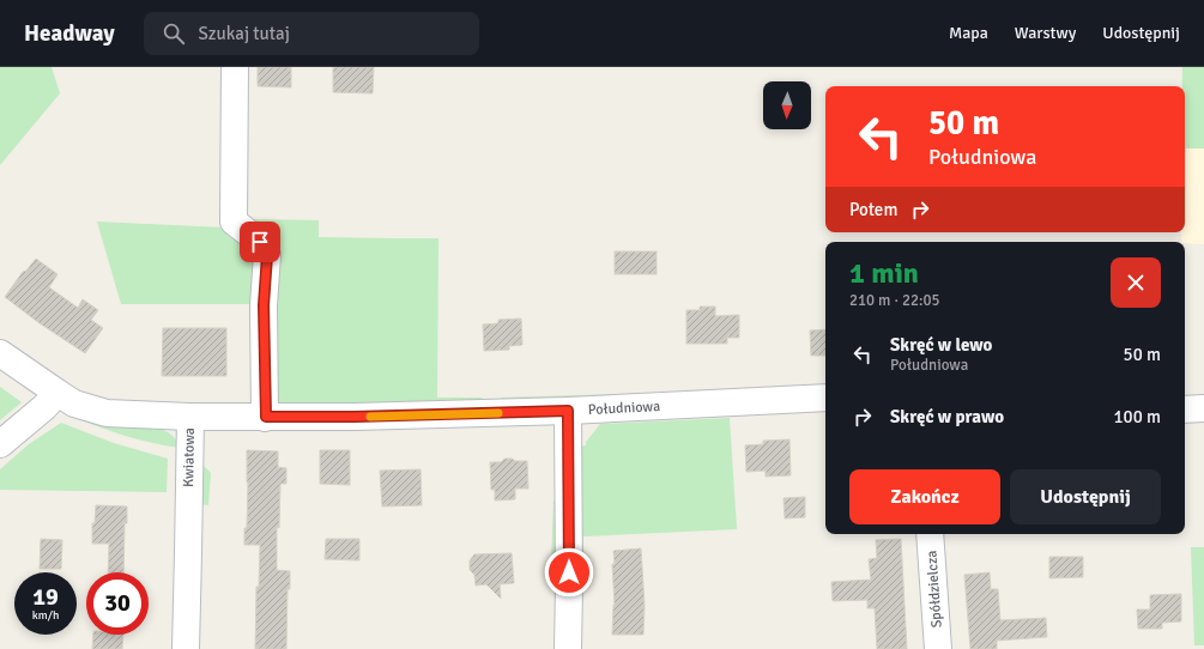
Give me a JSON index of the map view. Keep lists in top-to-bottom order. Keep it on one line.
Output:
{"streets":{"street":["Południowa","Kwiatowa","Spółdzielcza"]},"crossings":[["Południowa","Kwiatowa"]],"north":"bottom","page":{"header":"Headway","search":"Szukaj tutaj","nav":["Mapa","Warstwy","Udostępnij"],"turn":["50 m","Południowa"],"then":"Potem","heading":["1 min","210 m · 22:05"],"list":[{"name":"Skręć w lewo","note":"Południowa","value":"50 m"},{"name":"Skręć w prawo","value":"100 m"}],"buttons":["Zakończ","Udostępnij"],"speed":"19 km/h","limit":"30"}}
